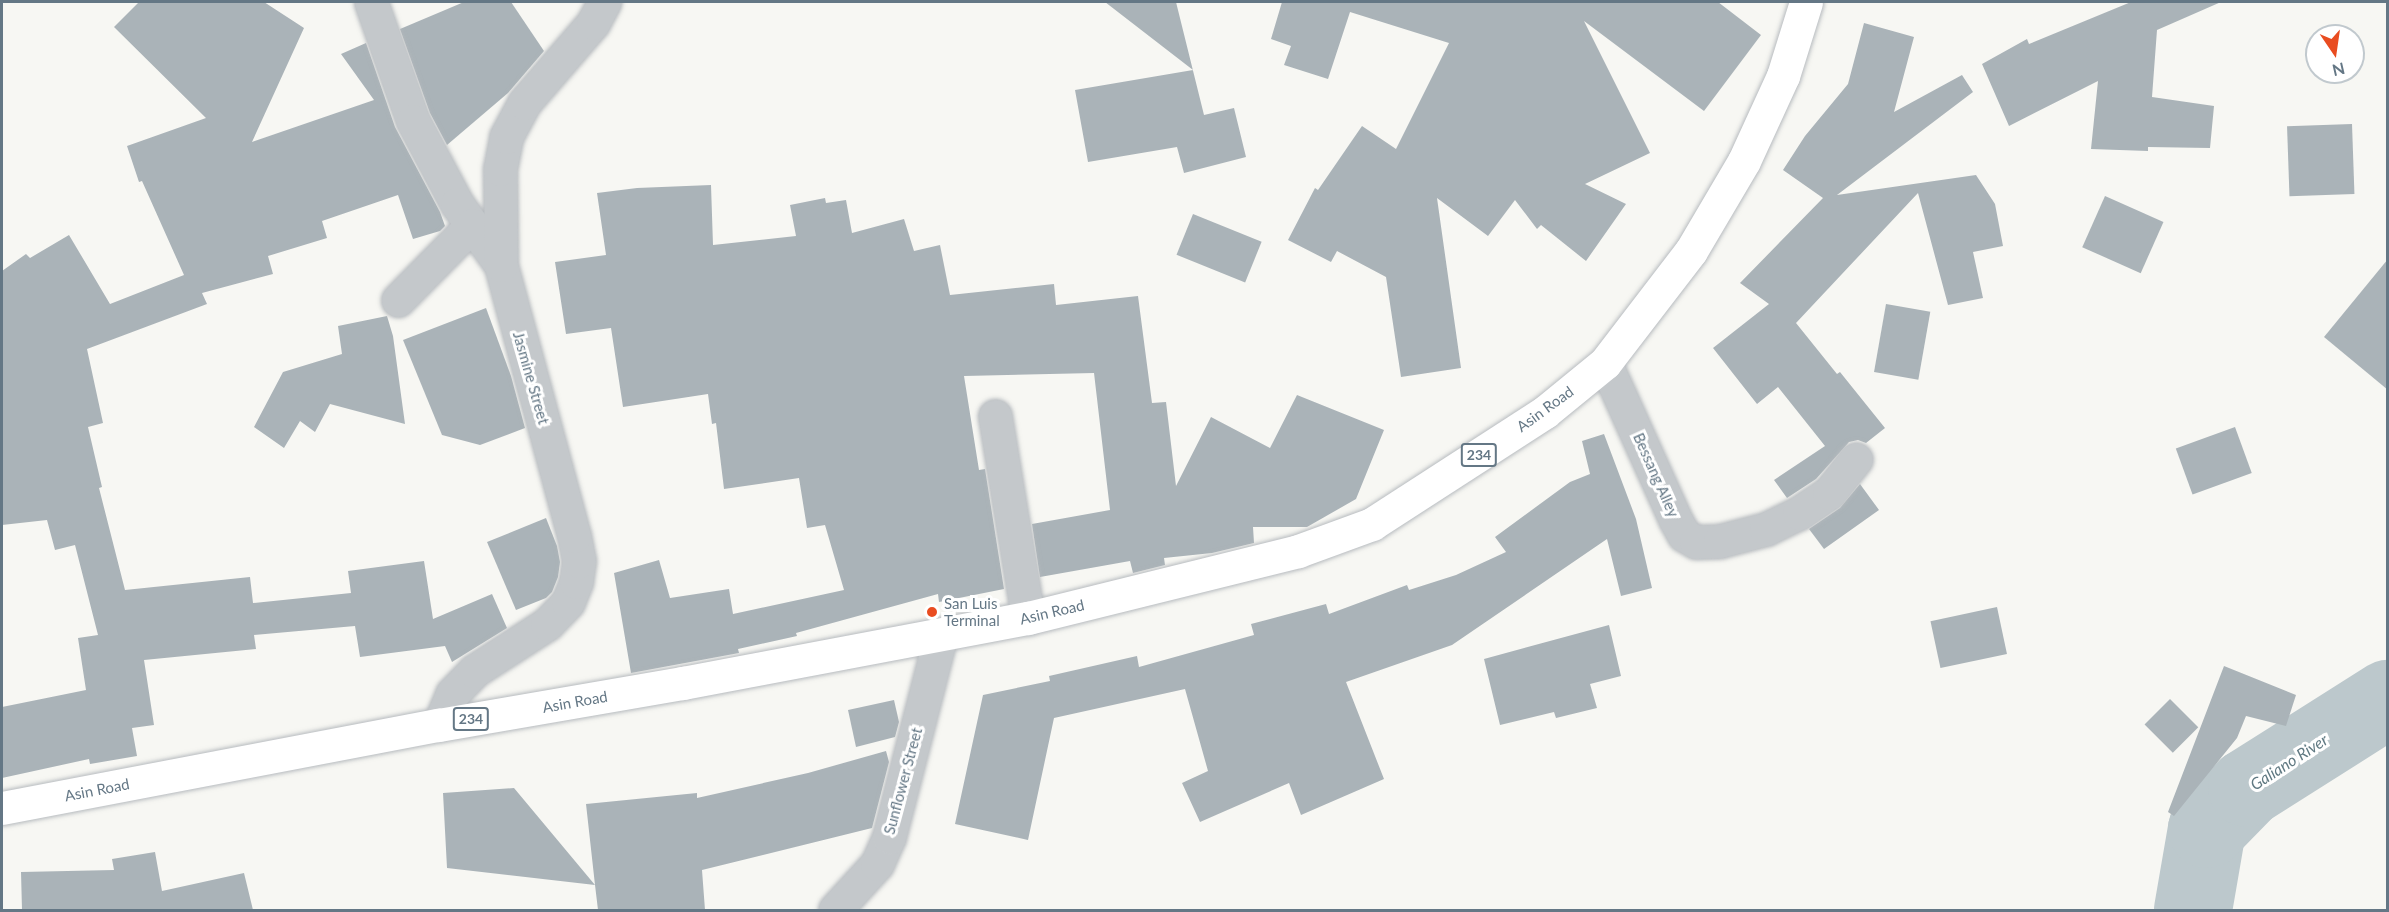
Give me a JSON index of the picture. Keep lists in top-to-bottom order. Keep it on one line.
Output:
{"streets":{"main road":["Asin Road","234"],"street":["Jasmine Street","Bessang Alley","Sunflower Street"]},"crossings":[["Jasmine Street","Asin Road"],["Asin Road","Bessang Alley"],["Asin Road","Sunflower Street"]],"water":["Galiano River"],"places":["San Luis Terminal"],"north":"bottom"}
